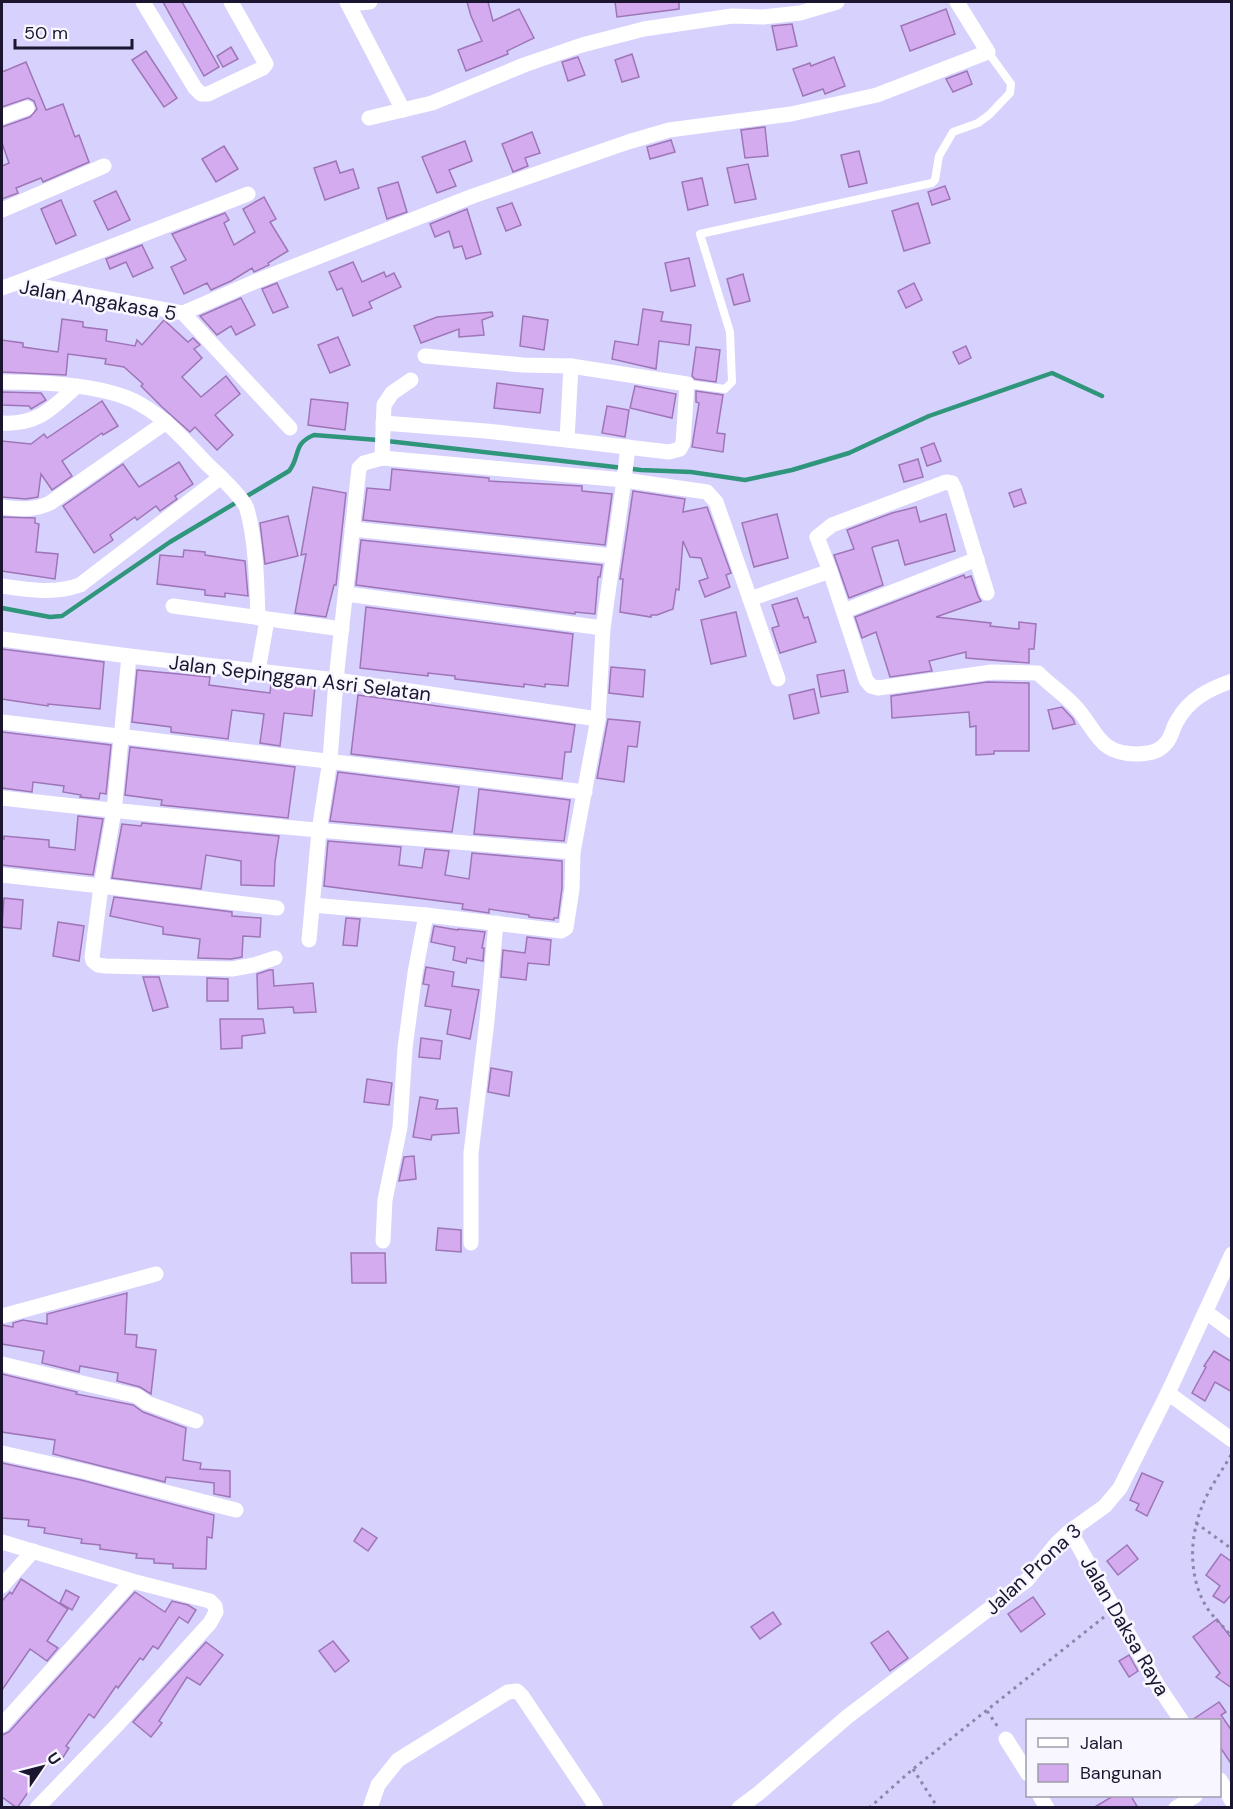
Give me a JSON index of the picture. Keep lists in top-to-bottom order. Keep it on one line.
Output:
{"streets":{"street":["Jalan Angakasa 5","Jalan Sepinggan Asri Selatan","Jalan Prona 3","Jalan Daksa Raya"]},"crossings":[["Jalan Prona 3","Jalan Daksa Raya"]],"legend":["Jalan","Bangunan"],"scale_bar":"50 m","north":"top right"}
